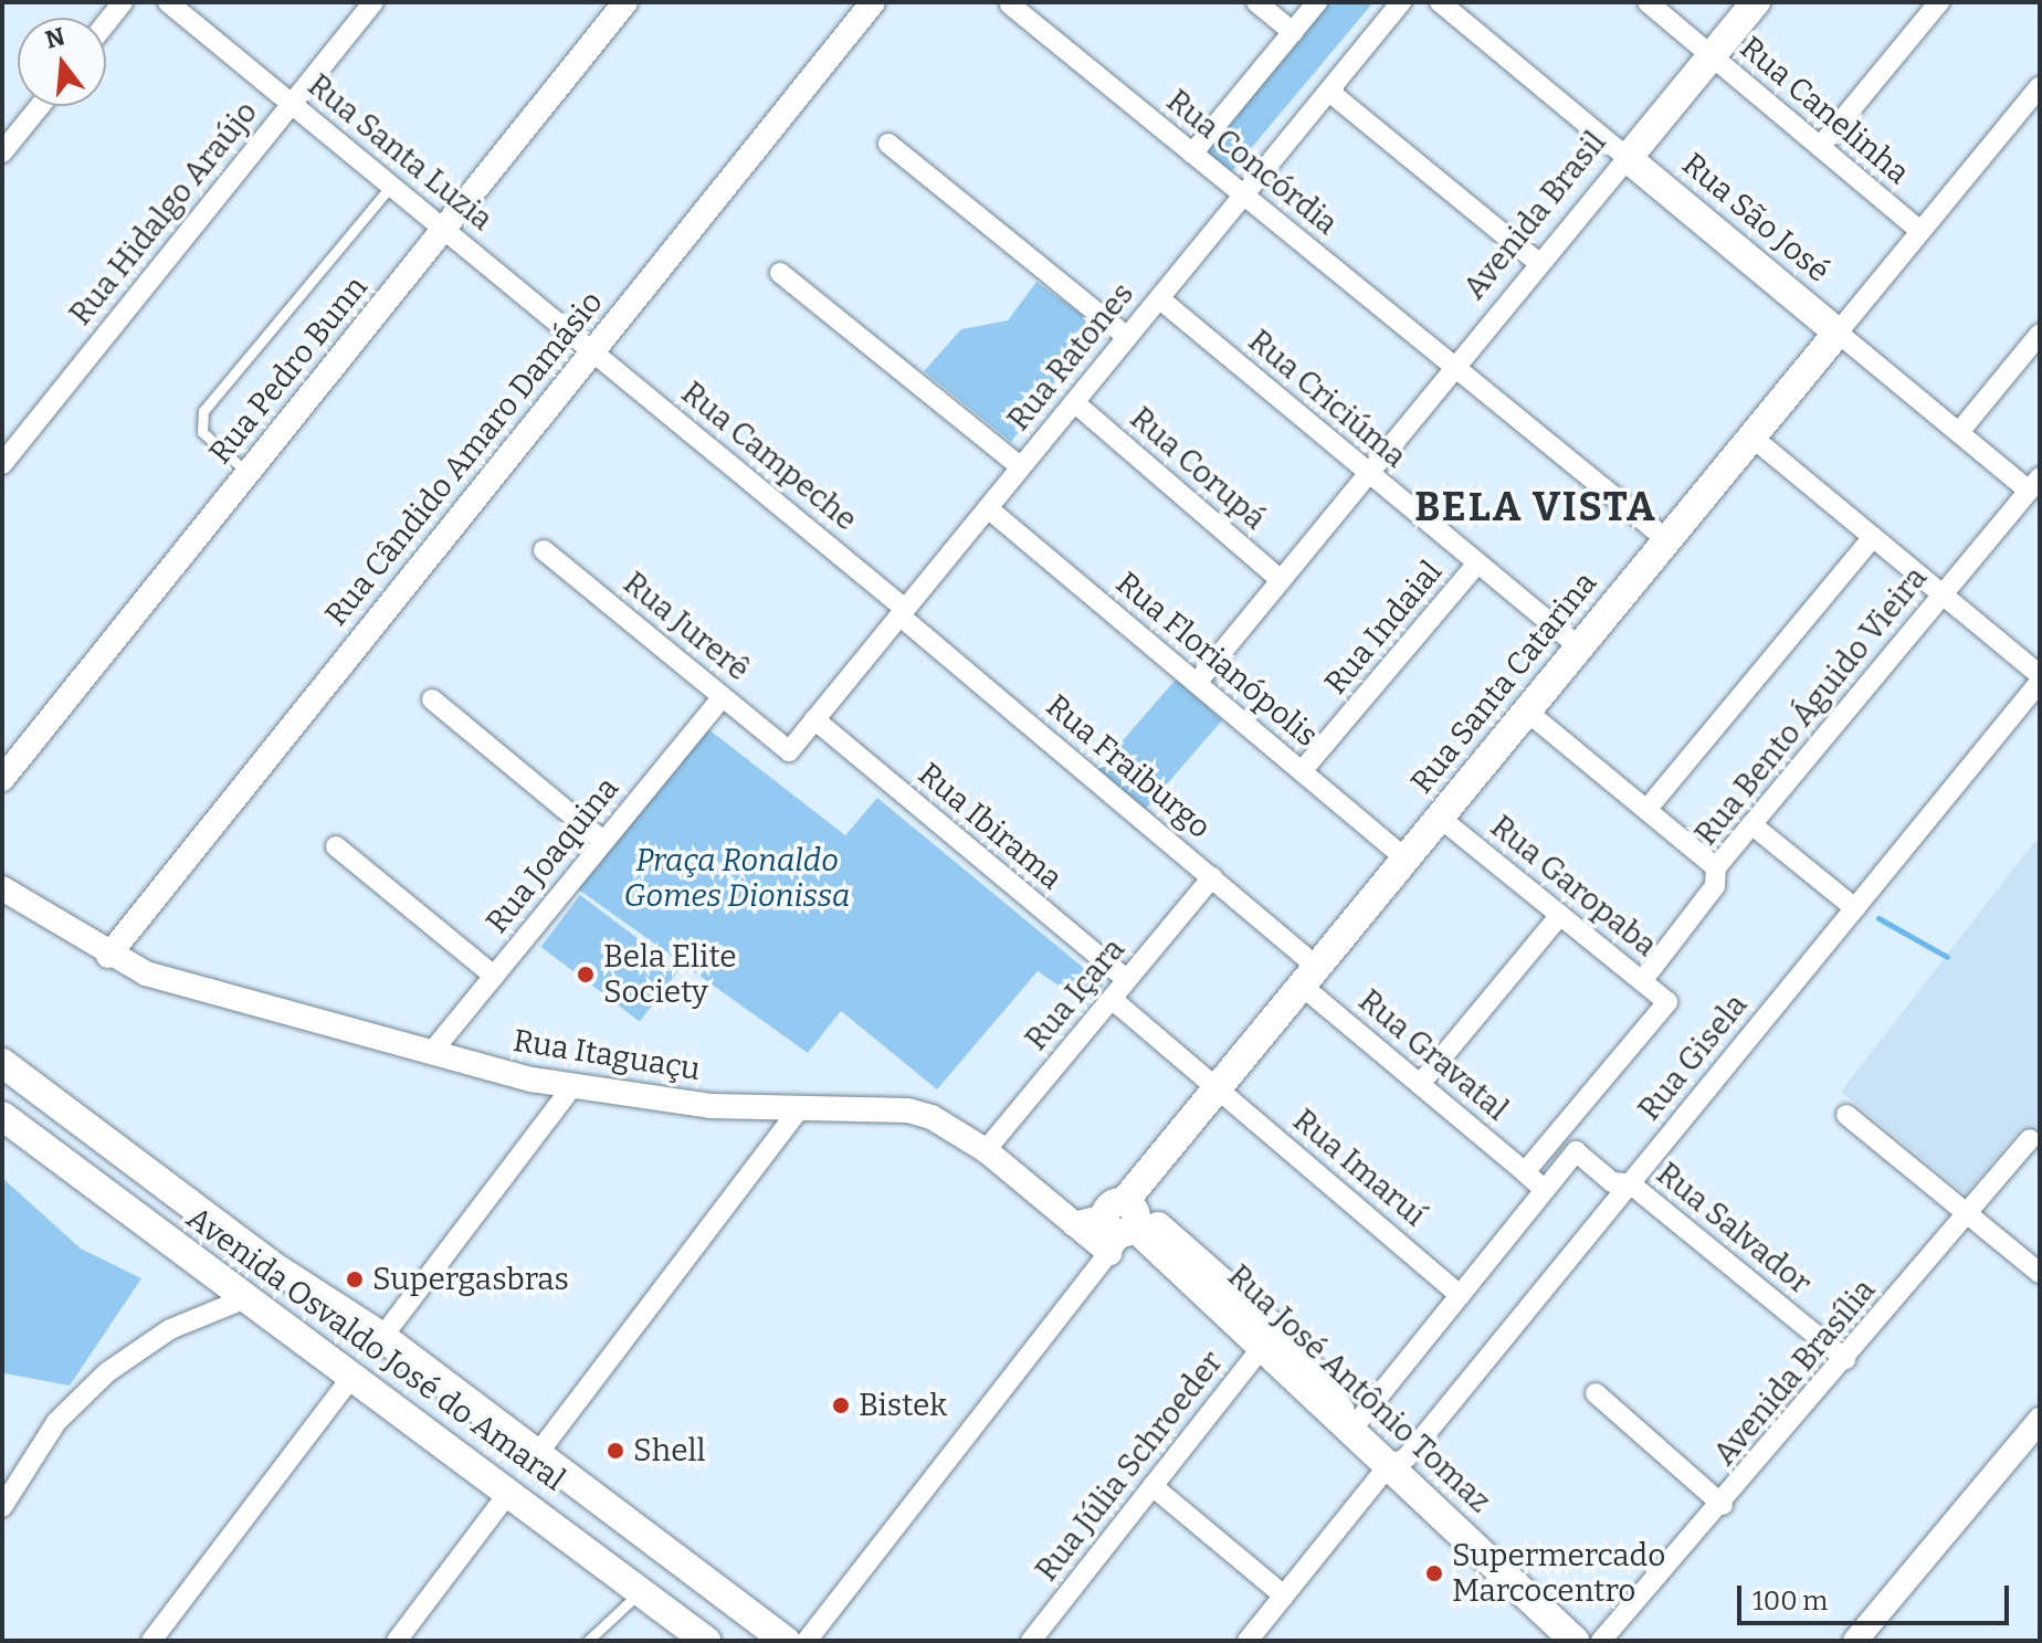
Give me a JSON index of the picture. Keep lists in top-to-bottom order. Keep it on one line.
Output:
{"streets":{"main road":["Avenida Brasil","Rua São José","Rua Santa Catarina","Avenida Osvaldo José do Amaral","Rua José Antônio Tomaz"],"street":["Rua Canelinha","Rua Santa Luzia","Rua Concórdia","Rua Hidalgo Araújo","Rua Ratones","Rua Pedro Bunn","Rua Criciúma","Rua Campeche","Rua Cândido Amaro Damásio","Rua Corupá","Rua Jurerê","Rua Indaial","Rua Florianópolis","Rua Bento Águido Vieira","Rua Fraiburgo","Rua Ibirama","Rua Joaquina","Rua Garopaba","Rua Içara","Rua Itaguaçu","Rua Gravatal","Rua Gisela","Rua Imaruí","Rua Salvador","Avenida Brasília","Rua Júlia Schroeder"]},"crossings":[["Rua Canelinha","Avenida Brasil"],["Rua Canelinha","Rua Santa Catarina"],["Rua Santa Luzia","Rua Hidalgo Araújo"],["Rua Santa Luzia","Rua Pedro Bunn"],["Rua Santa Luzia","Rua Campeche"],["Rua Santa Luzia","Rua Cândido Amaro Damásio"],["Rua Concórdia","Avenida Brasil"],["Rua Concórdia","Rua Ratones"],["Rua Concórdia","Rua Santa Catarina"],["Avenida Brasil","Rua São José"],["Avenida Brasil","Rua Criciúma"],["Avenida Brasil","Rua Corupá"],["Avenida Brasil","Rua Florianópolis"],["Rua São José","Rua Santa Catarina"],["Rua Ratones","Rua Criciúma"],["Rua Ratones","Rua Campeche"],["Rua Ratones","Rua Corupá"],["Rua Ratones","Rua Jurerê"],["Rua Ratones","Rua Florianópolis"],["Rua Ratones","Rua Fraiburgo"],["Rua Ratones","Rua Ibirama"],["Rua Criciúma","Rua Indaial"],["Rua Criciúma","Rua Santa Catarina"],["Rua Campeche","Rua Cândido Amaro Damásio"],["Rua Campeche","Rua Fraiburgo"],["Rua Cândido Amaro Damásio","Rua Itaguaçu"],["Rua Jurerê","Rua Joaquina"],["Rua Indaial","Rua Florianópolis"],["Rua Florianópolis","Rua Santa Catarina"],["Rua Santa Catarina","Rua Fraiburgo"],["Rua Santa Catarina","Rua Garopaba"],["Rua Santa Catarina","Rua Itaguaçu"],["Rua Santa Catarina","Rua Gravatal"],["Rua Santa Catarina","Rua Imaruí"],["Rua Santa Catarina","Rua José Antônio Tomaz"],["Rua Bento Águido Vieira","Rua Garopaba"],["Rua Fraiburgo","Rua Içara"],["Rua Fraiburgo","Rua Gravatal"],["Rua Ibirama","Rua Içara"],["Rua Joaquina","Rua Itaguaçu"],["Rua Garopaba","Rua Gravatal"],["Rua Içara","Rua Itaguaçu"],["Rua Içara","Rua Imaruí"],["Rua Itaguaçu","Rua José Antônio Tomaz"],["Rua Gravatal","Rua Salvador"],["Rua Gisela","Rua Salvador"],["Rua Gisela","Rua José Antônio Tomaz"],["Rua Salvador","Avenida Brasília"],["Rua José Antônio Tomaz","Rua Júlia Schroeder"]],"districts":["BELA VISTA"],"parks":["Praça Ronaldo Gomes Dionissa"],"places":["Bela Elite Society","Supergasbras","Bistek","Shell","Supermercado Marcocentro"],"scale_bar":"100 m","north":"top"}
